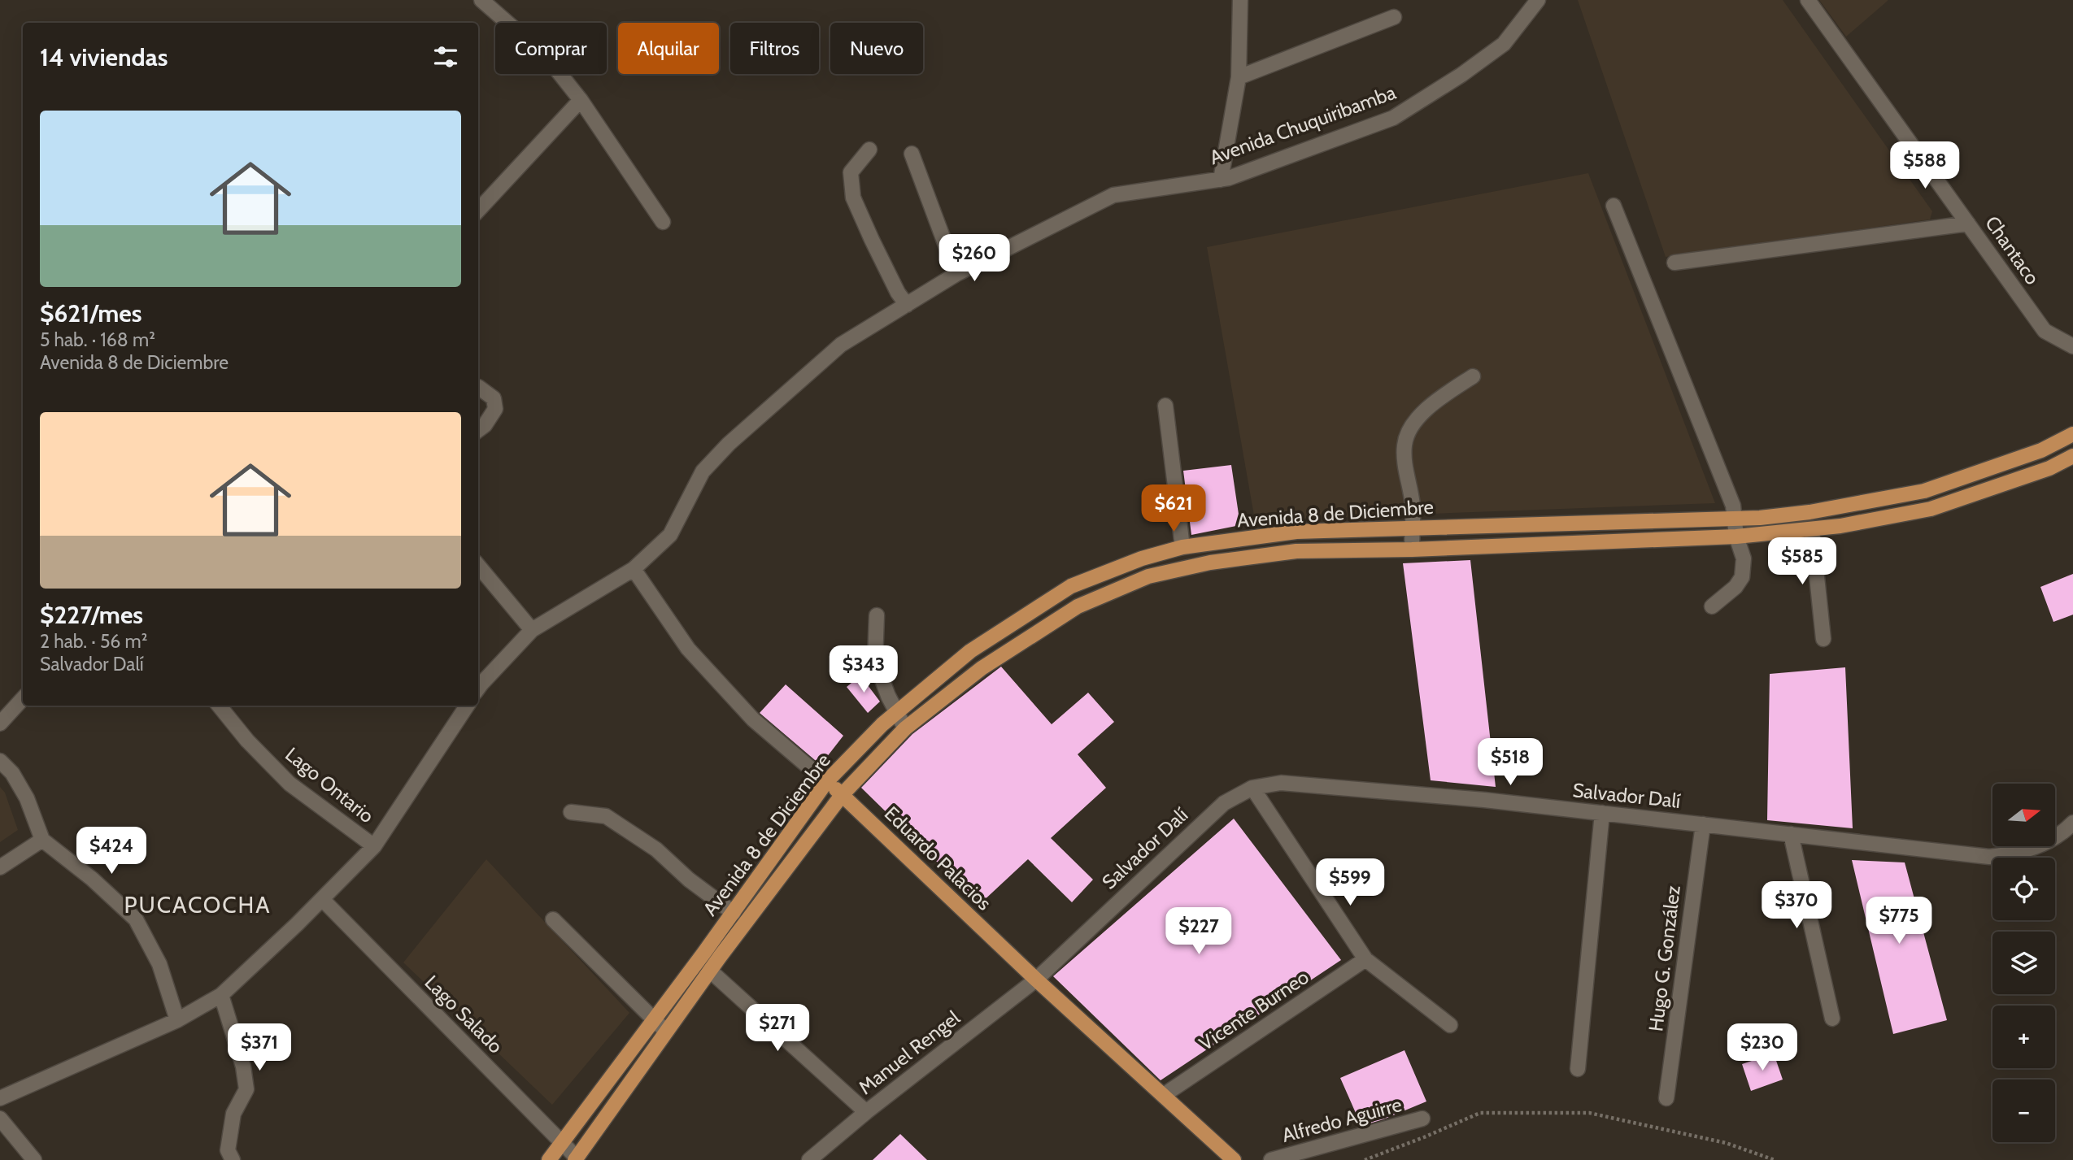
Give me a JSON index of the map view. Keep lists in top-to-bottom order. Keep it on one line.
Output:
{"streets":{"main road":["Avenida 8 de Diciembre","Eduardo Palacios"],"street":["Avenida Chuquiribamba","Chantaco","Lago Ontario","Salvador Dalí","Hugo G. González","Vicente Burneo","Lago Salado","Manuel Rengel","Alfredo Aguirre"]},"crossings":[["Avenida Chuquiribamba","Eduardo Palacios"],["Avenida 8 de Diciembre","Eduardo Palacios"],["Avenida 8 de Diciembre","Lago Salado"],["Salvador Dalí","Eduardo Palacios"],["Salvador Dalí","Hugo G. González"],["Salvador Dalí","Manuel Rengel"],["Eduardo Palacios","Vicente Burneo"],["Eduardo Palacios","Manuel Rengel"]],"districts":["PUCACOCHA"],"north":"right","page":{"chip":["Comprar","Alquilar","Filtros","Nuevo"],"heading":"14 viviendas","list":[{"name":"$621/mes","note":"5 hab. · 168 m² · Avenida 8 de Diciembre"},{"name":"$227/mes","note":"2 hab. · 56 m² · Salvador Dalí"}],"price":["$588","$260","$621","$585","$343","$518","$424","$599","$370","$775","$227","$271","$371","$230"],"map_buttons":["+","−"]}}
